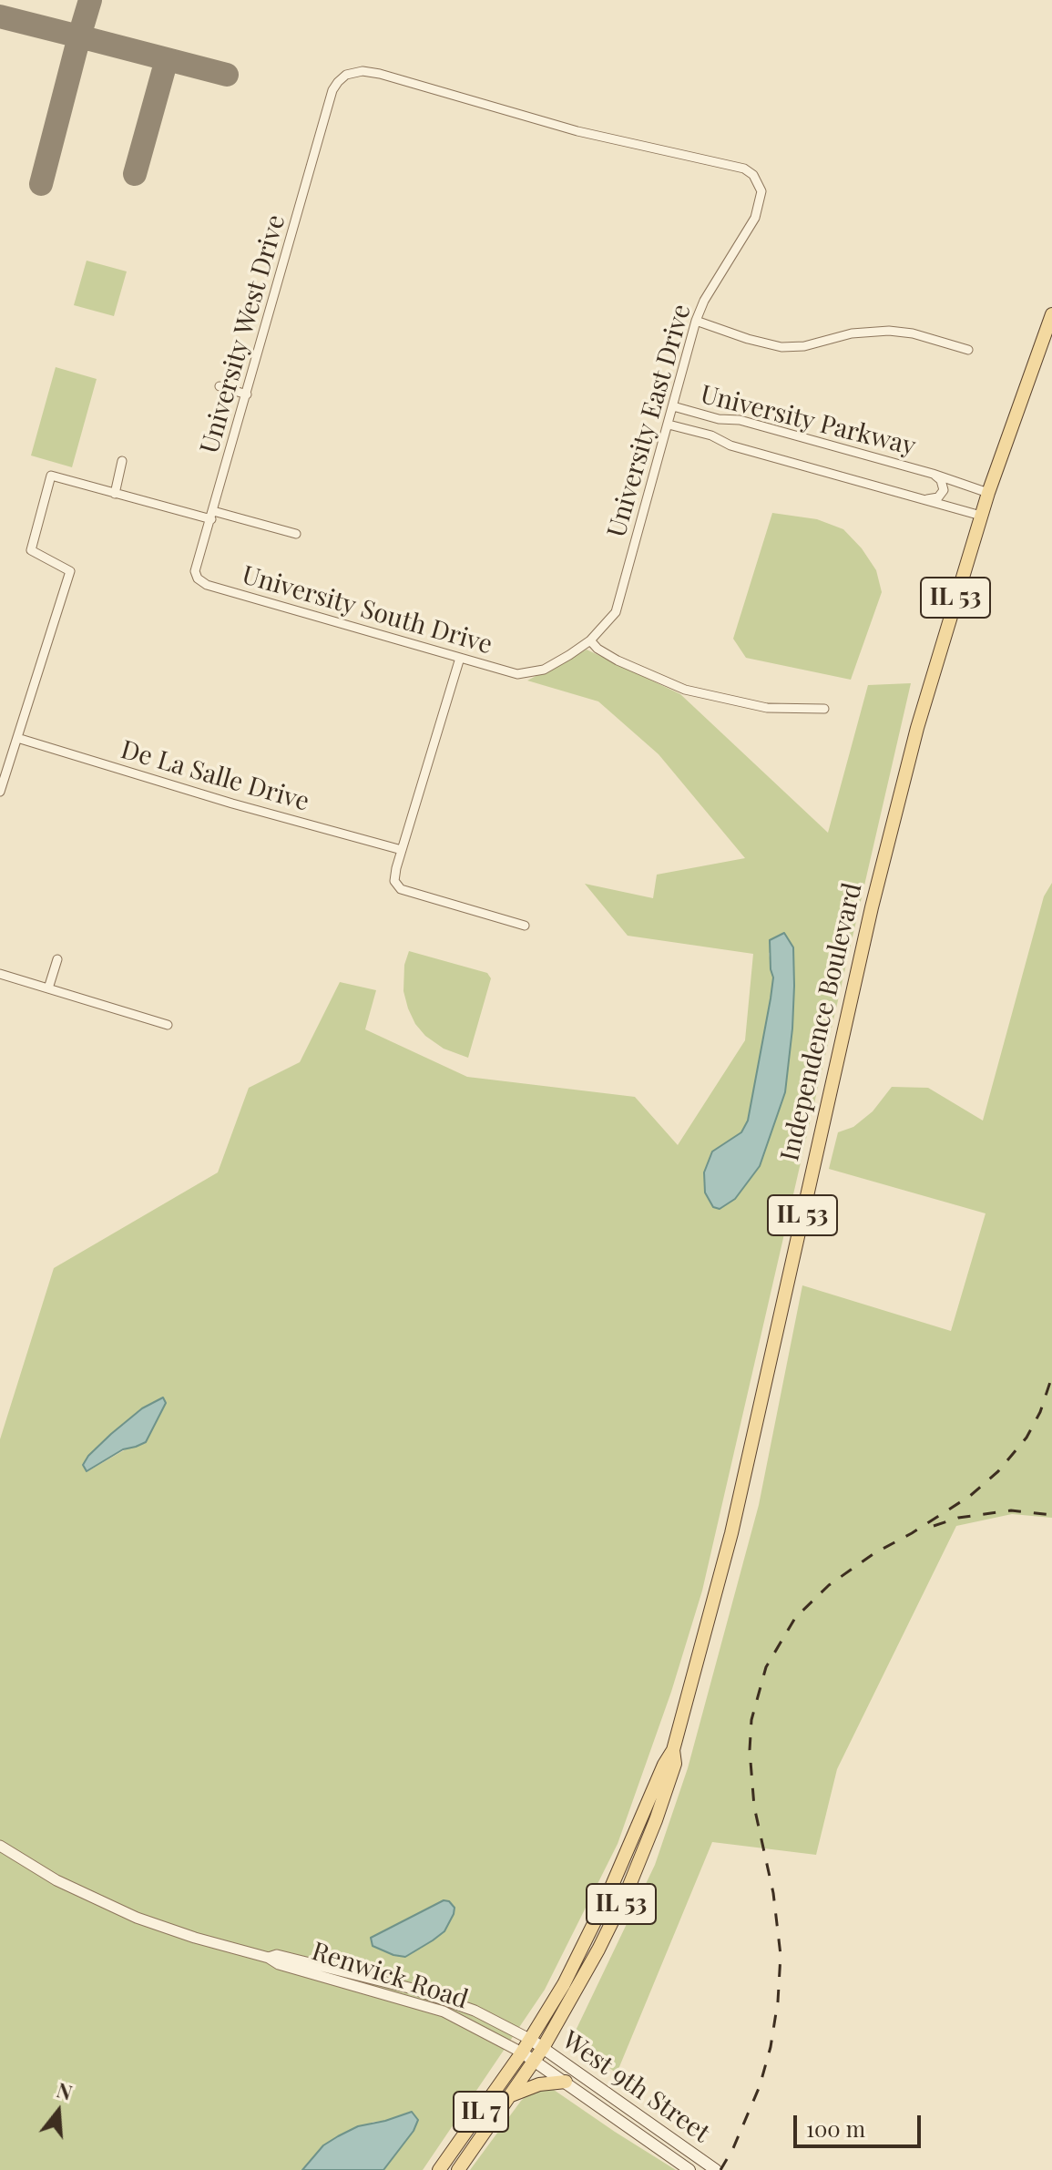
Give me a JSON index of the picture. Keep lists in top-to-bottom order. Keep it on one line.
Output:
{"streets":{"main road":["IL 53","Independence Boulevard","Renwick Road","West 9th Street","IL 7"],"street":["University West Drive","University East Drive","University Parkway","University South Drive","De La Salle Drive"]},"crossings":[["University West Drive","University East Drive"],["University West Drive","University South Drive"],["University East Drive","University Parkway"],["University East Drive","University South Drive"],["University Parkway","Independence Boulevard"],["Independence Boulevard","Renwick Road"],["Independence Boulevard","West 9th Street"],["Independence Boulevard","IL 7"],["Renwick Road","West 9th Street"],["Renwick Road","IL 7"],["West 9th Street","IL 7"]],"scale_bar":"100 m","north":"top"}
